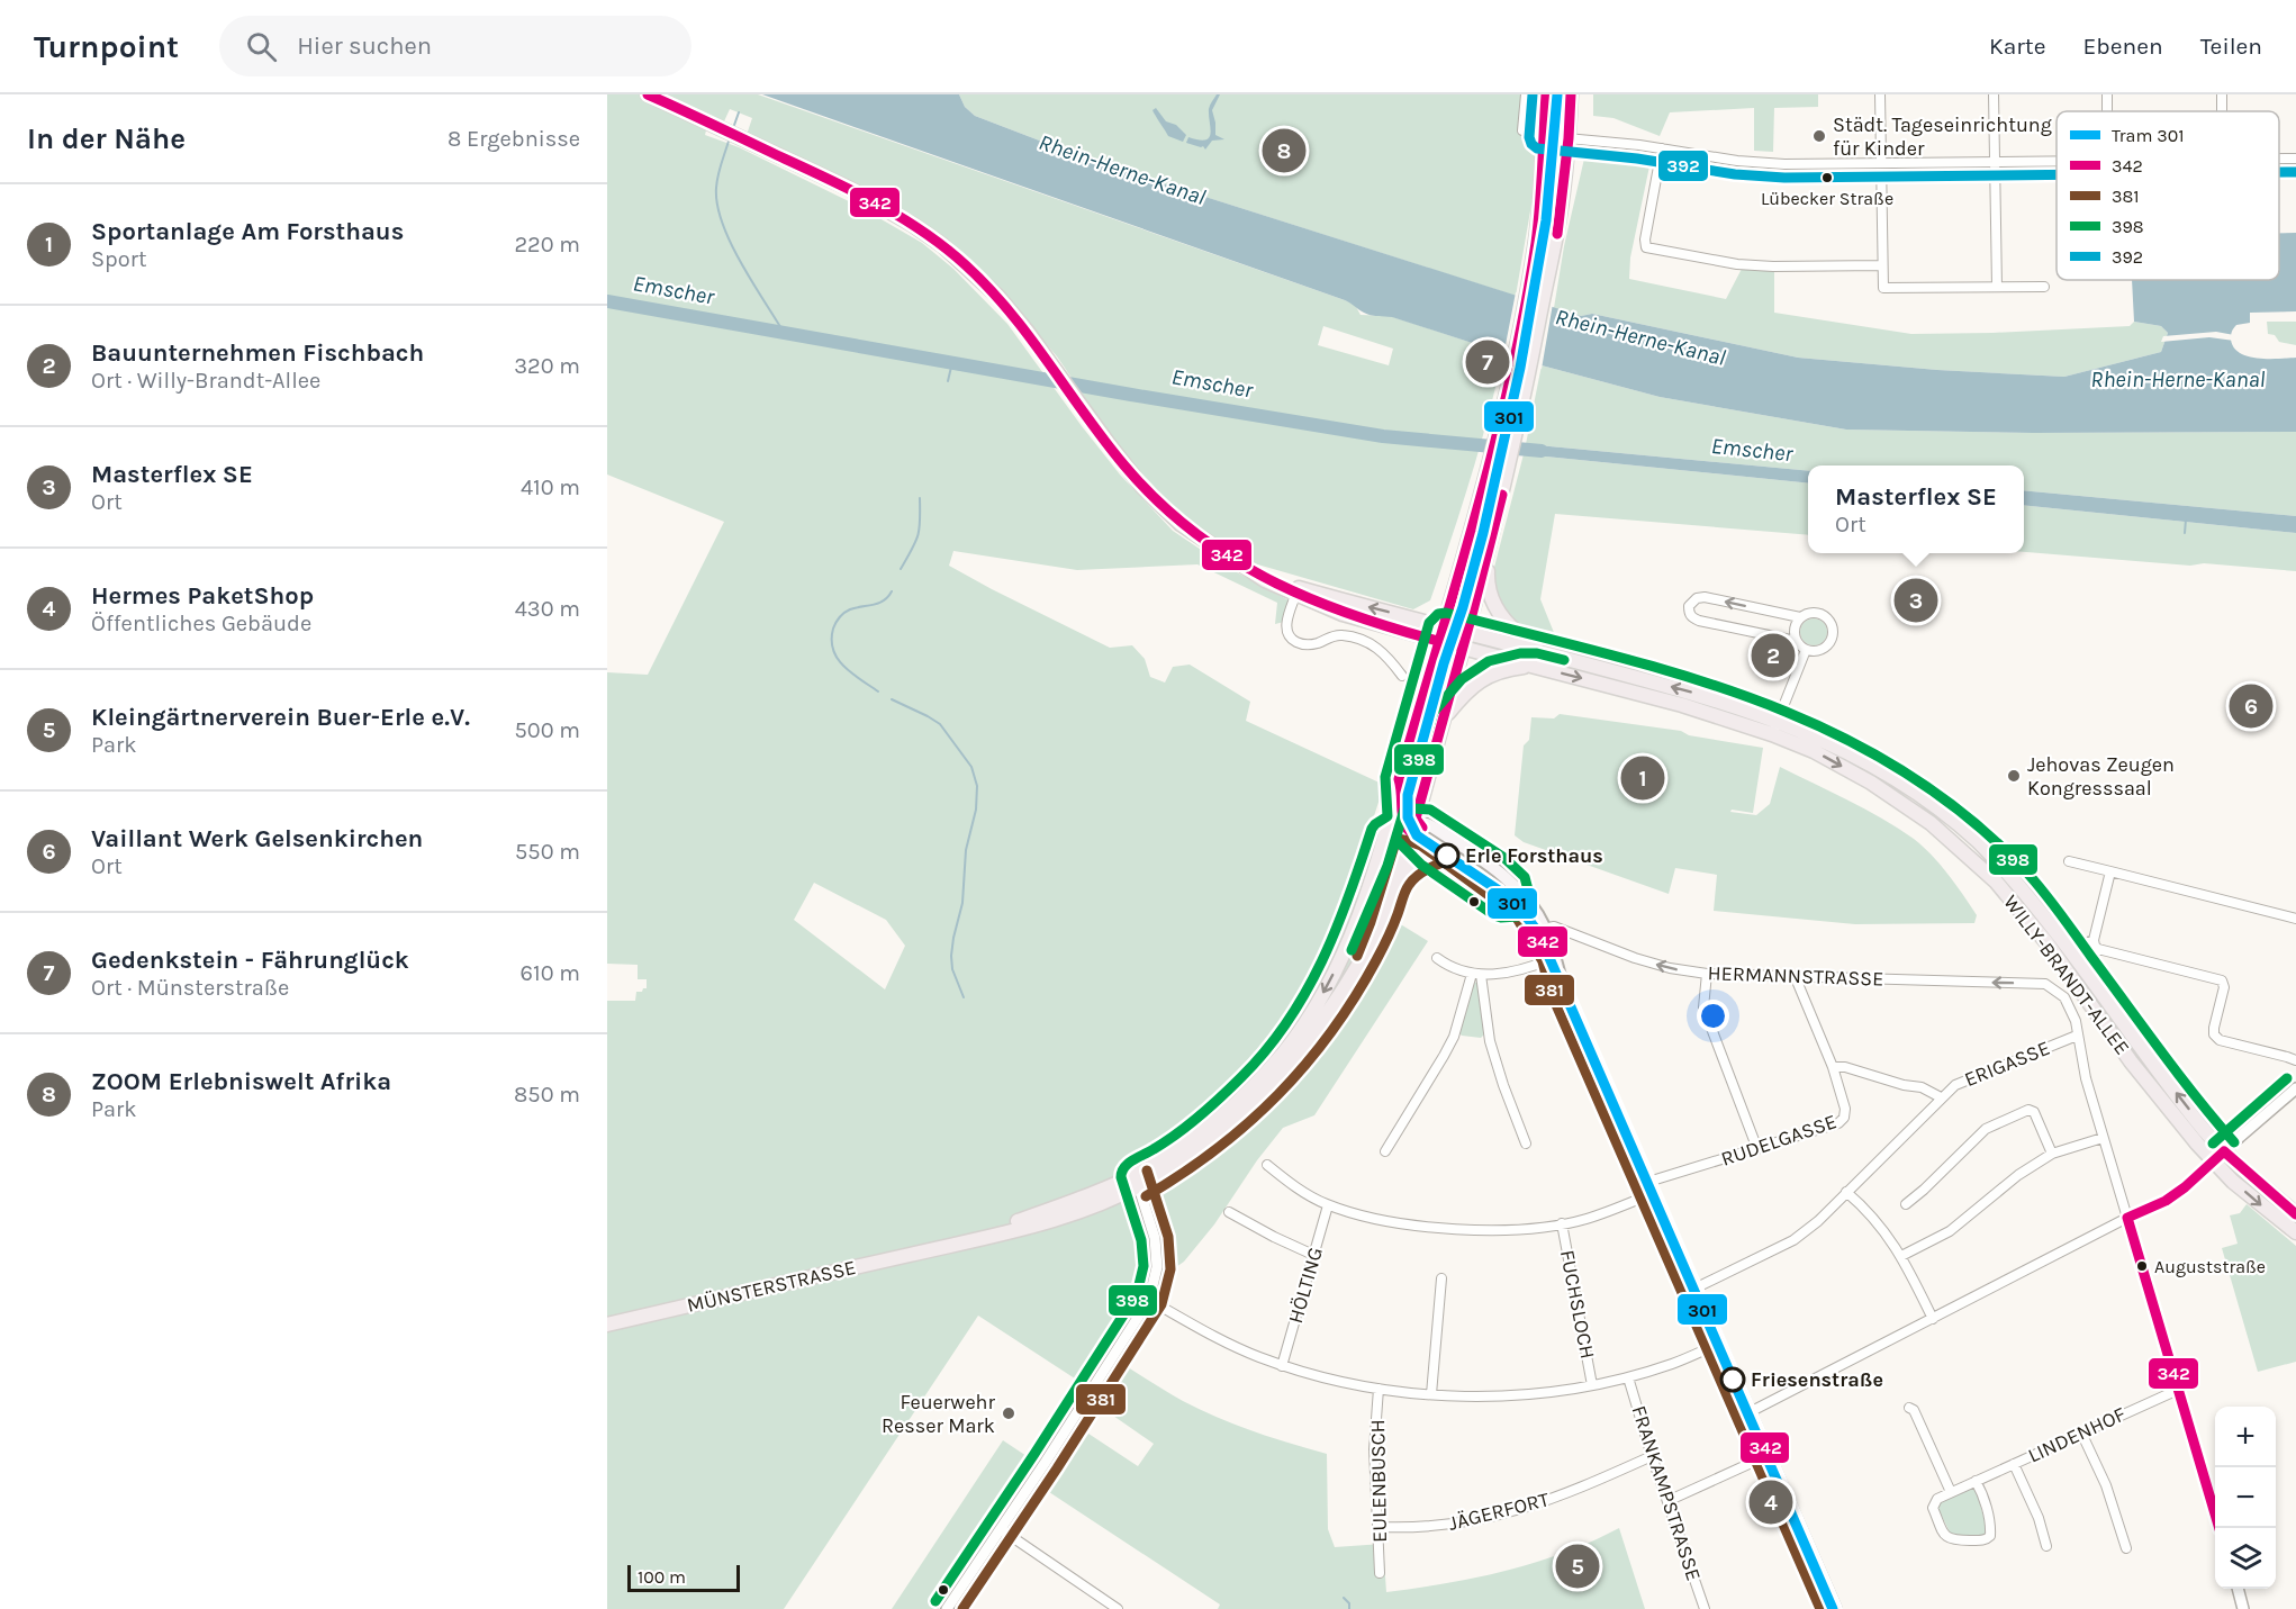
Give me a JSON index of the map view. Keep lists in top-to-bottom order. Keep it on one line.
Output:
{"streets":{"main road":["WILLY-BRANDT-ALLEE","MÜNSTERSTRASSE"],"street":["HERMANNSTRASSE","ERIGASSE","RUDELGASSE","HÖLTING","FUCHSLOCH","LINDENHOF","EULENBUSCH","FRANKAMPSTRASSE","JÄGERFORT"]},"crossings":[["WILLY-BRANDT-ALLEE","MÜNSTERSTRASSE"],["HERMANNSTRASSE","ERIGASSE"],["HERMANNSTRASSE","RUDELGASSE"],["RUDELGASSE","HÖLTING"],["RUDELGASSE","FUCHSLOCH"],["EULENBUSCH","JÄGERFORT"],["FRANKAMPSTRASSE","JÄGERFORT"]],"one_way":["HERMANNSTRASSE"],"water":["Rhein-Herne-Kanal","Emscher"],"places":["Städt. Tageseinrichtung für Kinder","Lübecker Straße","Jehovas Zeugen Kongresssaal","Erle Forsthaus","Auguststraße","Friesenstraße","Feuerwehr Resser Mark"],"lines":["tram line 301","transit line 342","transit line 392","transit line 398","transit line 381"],"legend":["Tram 301","342","381","398","392"],"scale_bar":"100 m","page":{"header":"Turnpoint","search":"Hier suchen","nav":["Karte","Ebenen","Teilen"],"heading":["In der Nähe","8 Ergebnisse"],"pins":["8","7","3","2","6","1","4","5"],"list":[{"mark":"1","name":"Sportanlage Am Forsthaus","note":"Sport","value":"220 m"},{"mark":"2","name":"Bauunternehmen Fischbach","note":"Ort · Willy-Brandt-Allee","value":"320 m"},{"mark":"3","name":"Masterflex SE","note":"Ort","value":"410 m"},{"mark":"4","name":"Hermes PaketShop","note":"Öffentliches Gebäude","value":"430 m"},{"mark":"5","name":"Kleingärtnerverein Buer-Erle e.V.","note":"Park","value":"500 m"},{"mark":"6","name":"Vaillant Werk Gelsenkirchen","note":"Ort","value":"550 m"},{"mark":"7","name":"Gedenkstein - Fährunglück","note":"Ort · Münsterstraße","value":"610 m"},{"mark":"8","name":"ZOOM Erlebniswelt Afrika","note":"Park","value":"850 m"}],"popup":["Masterflex SE","Ort"],"map_buttons":["+","−"],"scale":"100 m"}}
